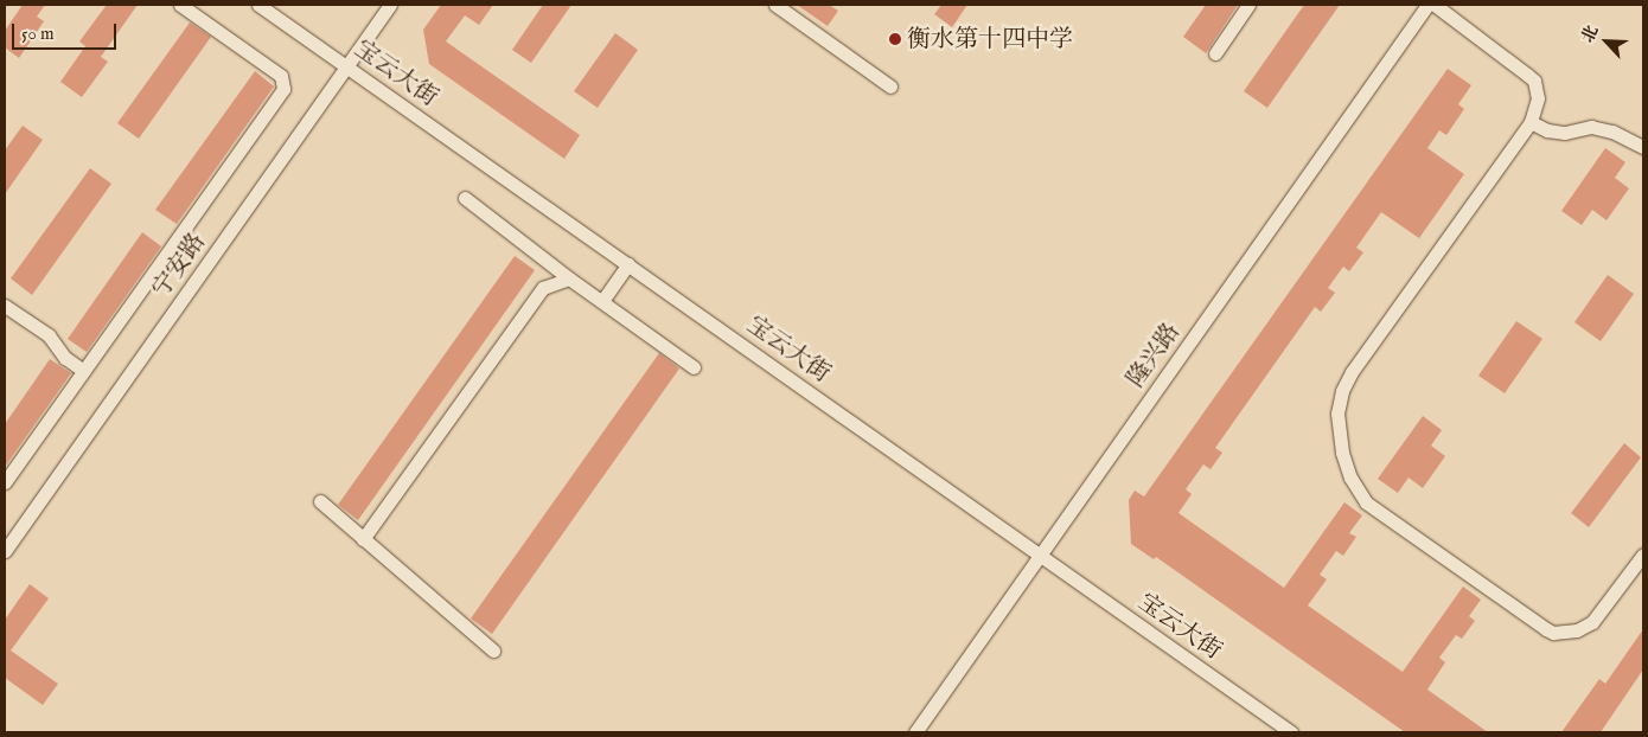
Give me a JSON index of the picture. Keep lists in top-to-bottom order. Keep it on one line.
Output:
{"streets":{"street":["宝云大街","宁安路","隆兴路"]},"crossings":[["宝云大街","宁安路"],["宝云大街","隆兴路"]],"places":["衡水第十四中学"],"scale_bar":"50 m","north":"top left"}
